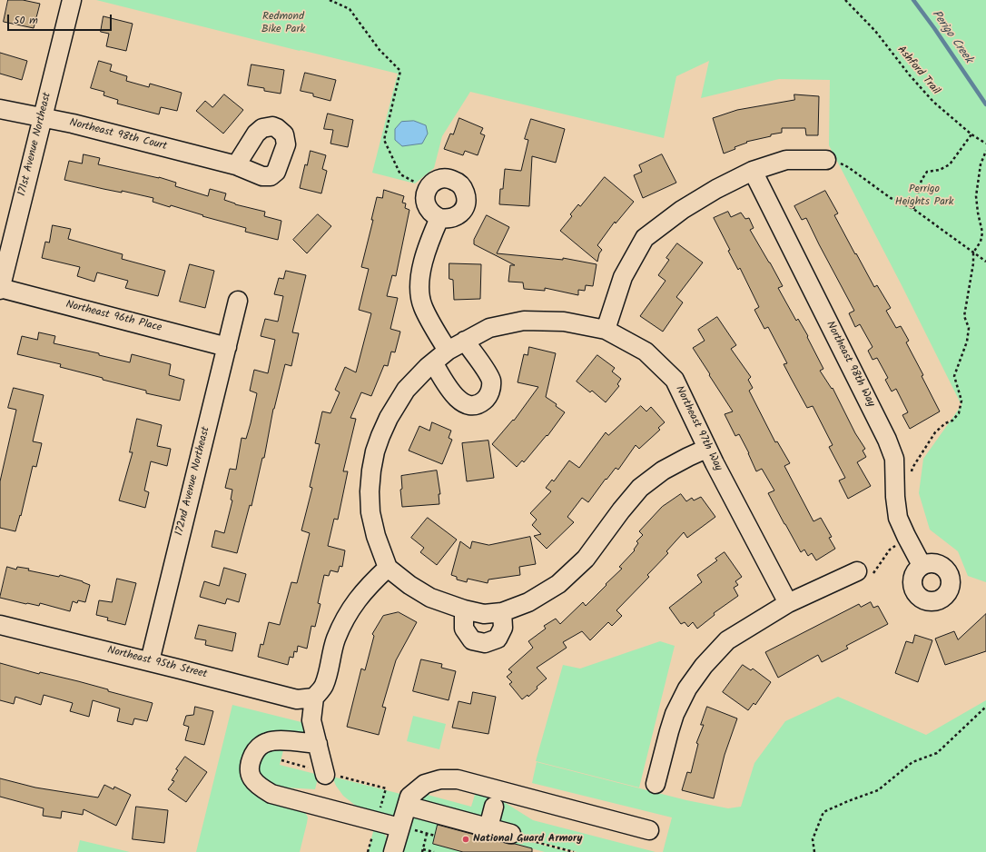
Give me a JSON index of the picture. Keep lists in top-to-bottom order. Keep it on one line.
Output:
{"streets":{"street":["Northeast 98th Court","171st Avenue Northeast","Northeast 96th Place","Northeast 98th Way","Northeast 97th Way","172nd Avenue Northeast","Northeast 95th Street"],"path":["Ashford Trail"]},"crossings":[["Northeast 98th Court","171st Avenue Northeast"],["171st Avenue Northeast","Northeast 96th Place"],["Northeast 96th Place","172nd Avenue Northeast"],["172nd Avenue Northeast","Northeast 95th Street"]],"water":["Perigo Creek"],"parks":["Redmond Bike Park","Perrigo Heights Park"],"places":["National Guard Armory"],"scale_bar":"50 m"}
